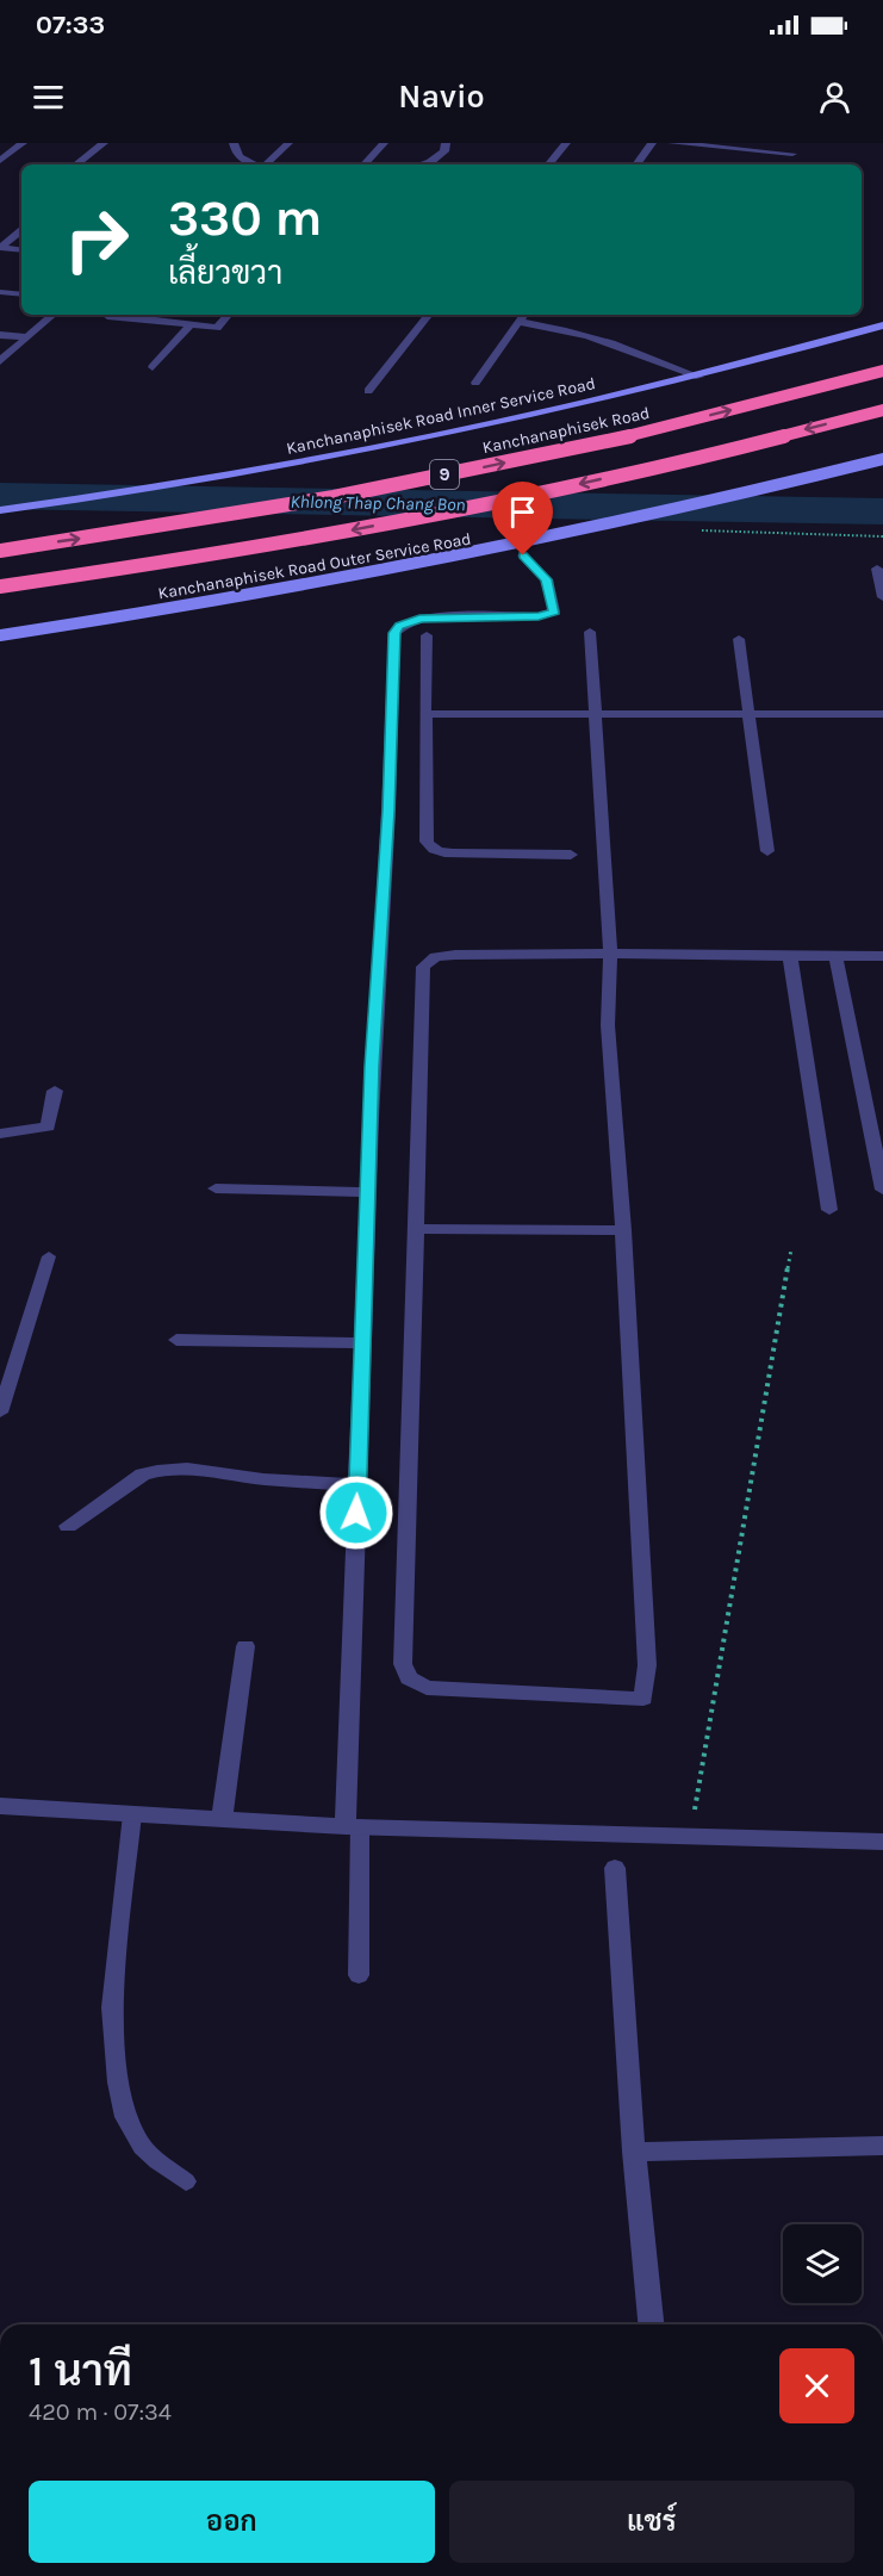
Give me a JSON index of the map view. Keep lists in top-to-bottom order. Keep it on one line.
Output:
{"streets":{"highway":["Kanchanaphisek Road","9"],"main road":["Kanchanaphisek Road Inner Service Road","Kanchanaphisek Road Outer Service Road"]},"water":["Khlong Thap Chang Bon"],"page":{"status":"07:33","header":"Navio","turn":["330 m","เลี้ยวขวา"],"heading":["1 นาที","420 m · 07:34"],"buttons":["ออก","แชร์"]}}
